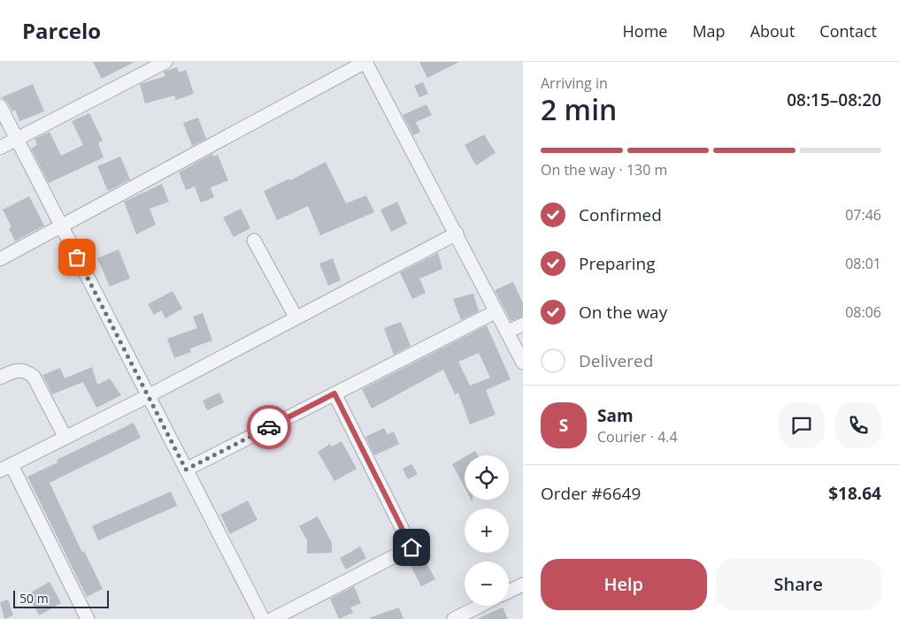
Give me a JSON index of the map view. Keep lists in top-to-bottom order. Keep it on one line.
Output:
{"scale_bar":"50 m","page":{"header":"Parcelo","nav":["Home","Map","About","Contact"],"heading":["2 min","Arriving in","08:15–08:20"],"panel":["Sam","Courier · 4.4","Order #6649","$18.64"],"bar":"On the way · 130 m","list":[["Confirmed","07:46"],["Preparing","08:01"],["On the way","08:06"],"Delivered"],"round":"S","map_buttons":["+","−"],"buttons":["Help","Share"],"scale":"50 m"}}
